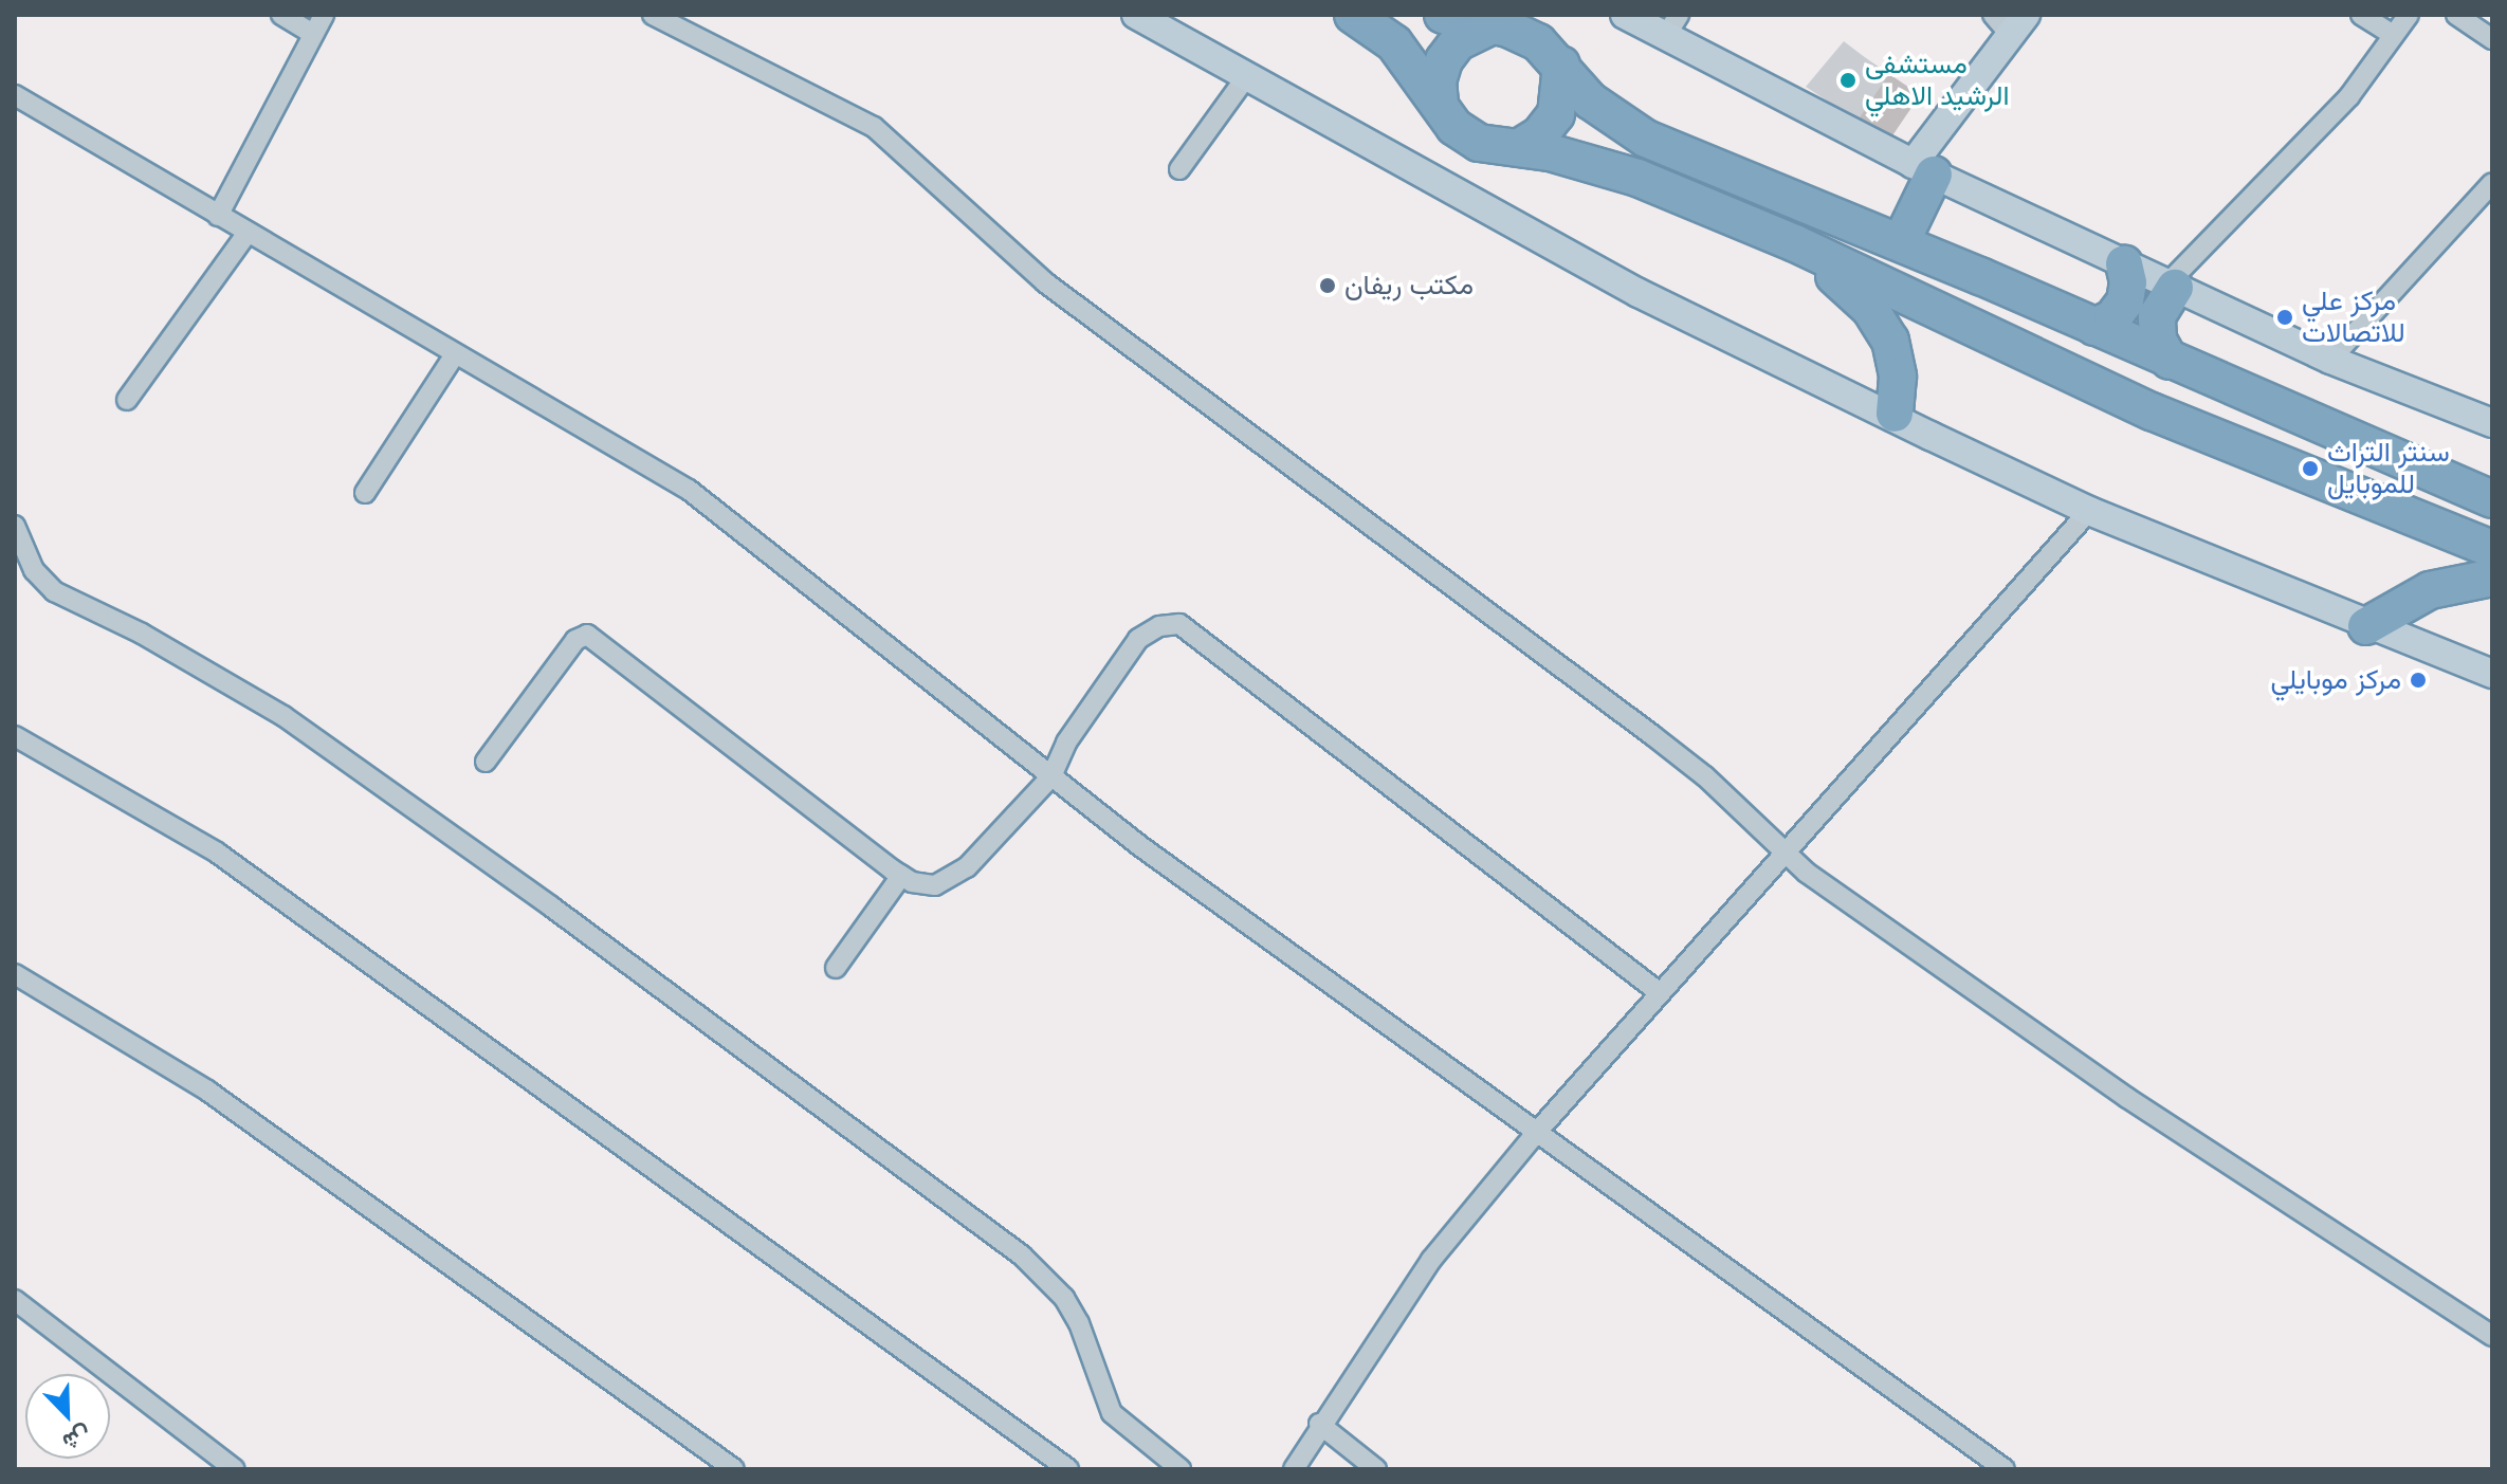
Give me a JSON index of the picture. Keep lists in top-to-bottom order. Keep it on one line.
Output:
{"places":["مستشفى الرشيد الاهلي","مكتب ريفان","مركز علي للاتصالات","سنتر التراث للموبايل","مركز موبايلي"],"north":"bottom right"}
